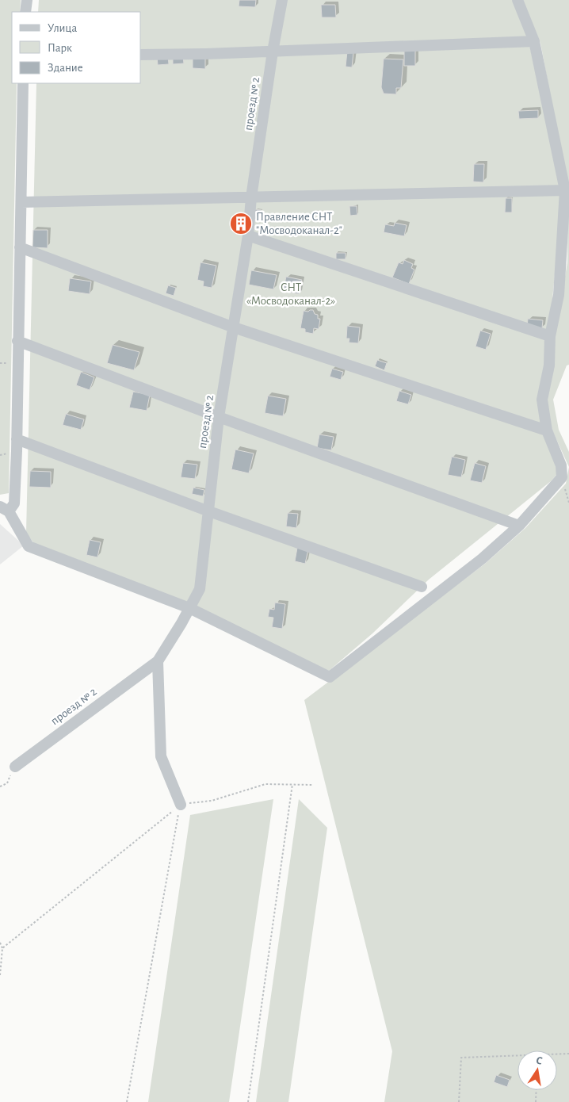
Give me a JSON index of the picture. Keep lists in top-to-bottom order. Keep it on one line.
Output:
{"streets":{"street":["проезд № 2"]},"parks":["СНТ «Мосводоканал-2»"],"places":{"building":["Правление СНТ \"Мосводоканал-2\""]},"legend":["Улица","Парк","Здание"],"north":"top"}
